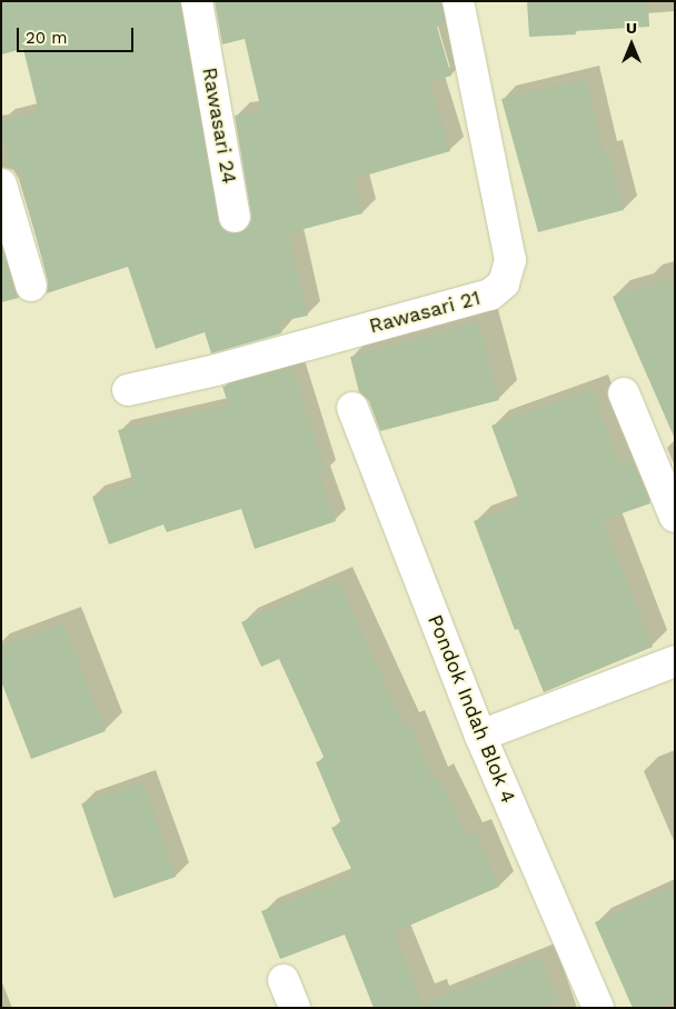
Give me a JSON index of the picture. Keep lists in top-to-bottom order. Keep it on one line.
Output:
{"streets":{"street":["Rawasari 24","Rawasari 21","Pondok Indah Blok 4"]},"scale_bar":"20 m","north":"top"}
